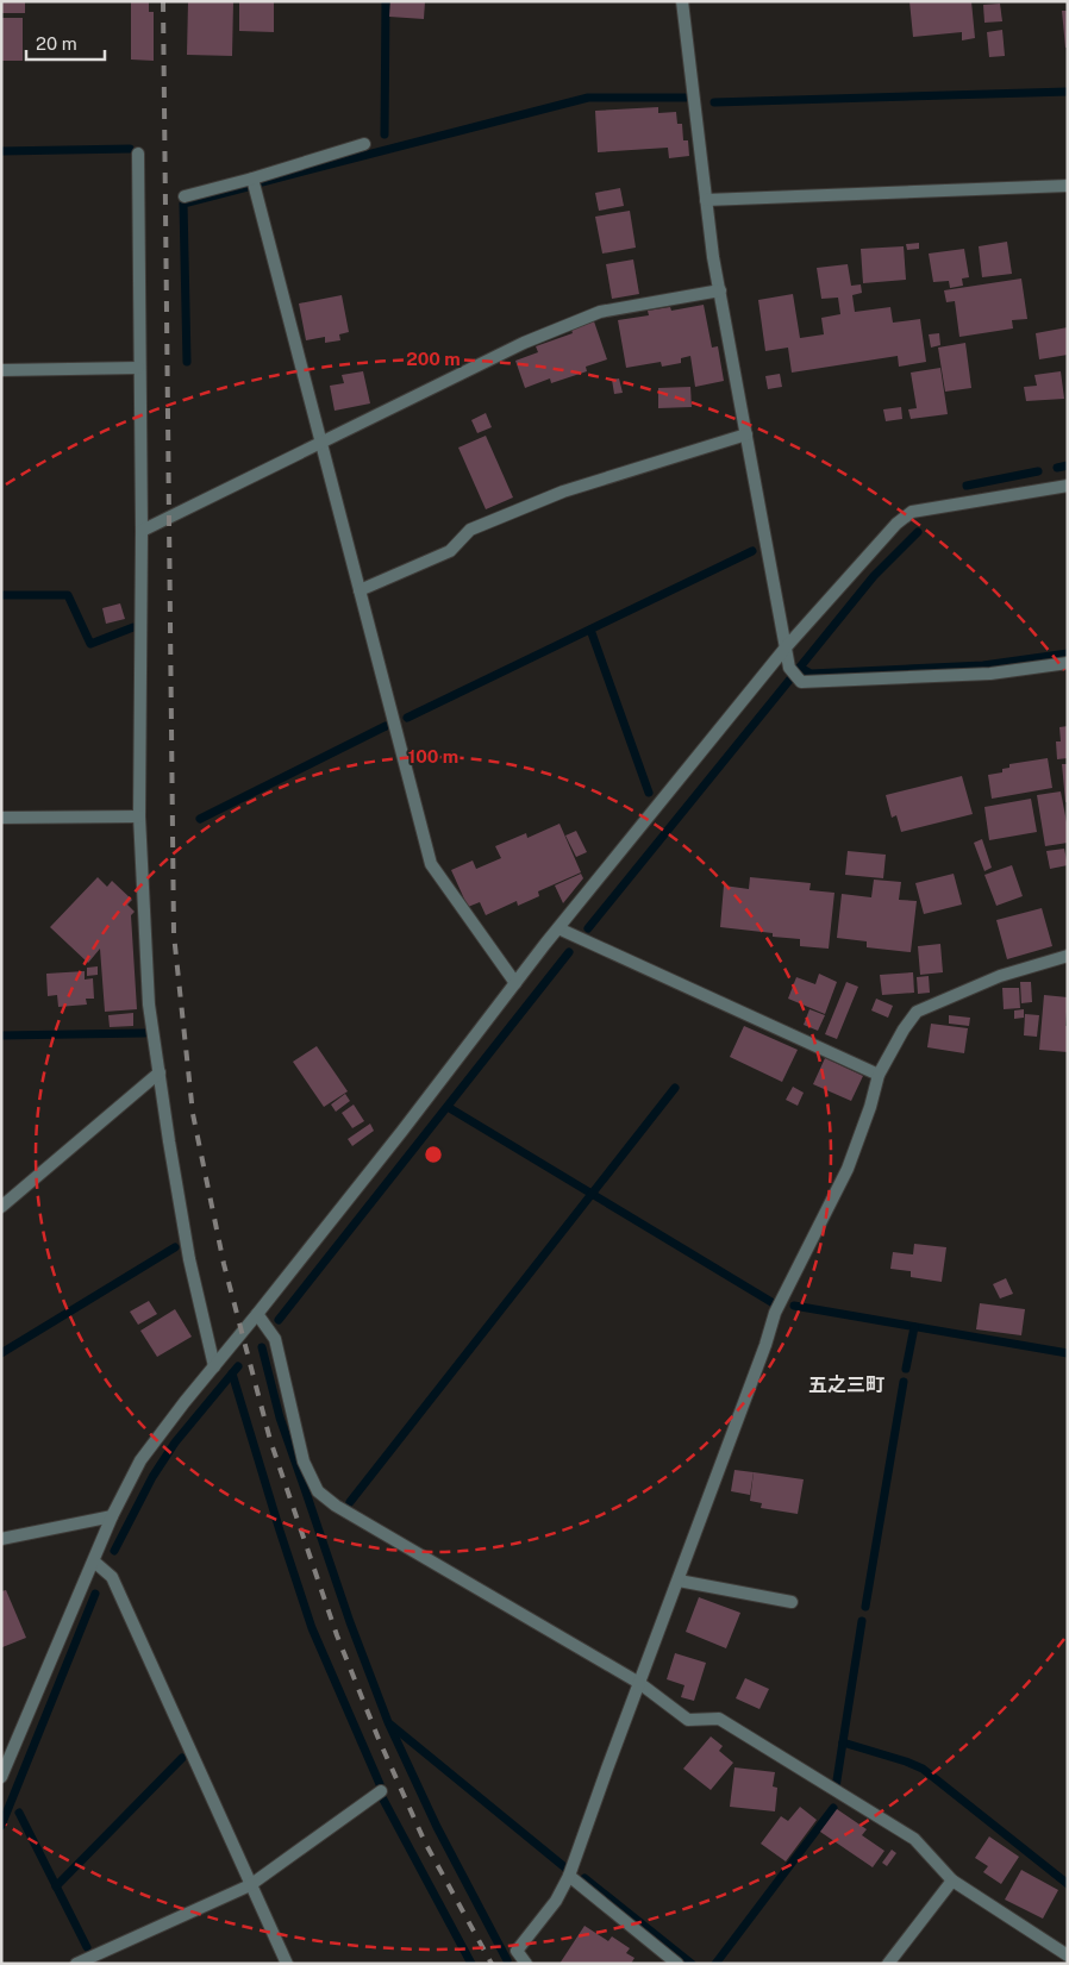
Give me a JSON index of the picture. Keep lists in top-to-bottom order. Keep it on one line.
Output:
{"districts":["五之三町"],"scale_bar":"20 m","rings":["200 m","100 m"]}
